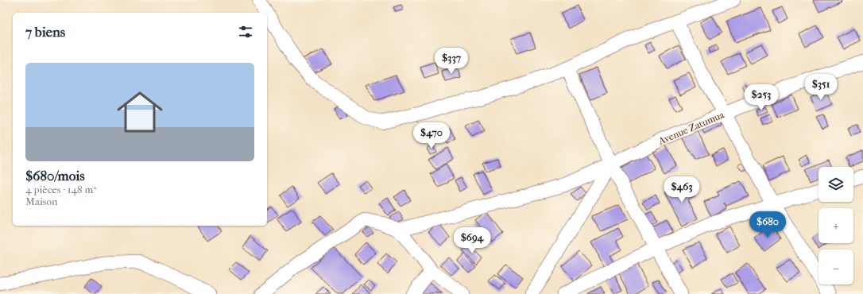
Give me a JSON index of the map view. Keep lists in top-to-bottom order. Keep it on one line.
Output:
{"streets":{"street":["Avenue Zatumua"]},"page":{"heading":"7 biens","price":["$337","$351","$253","$470","$463","$680","$694"],"list":[{"name":"$680/mois","note":"4 pièces · 148 m² · Maison"}],"map_buttons":["+","−"]}}
